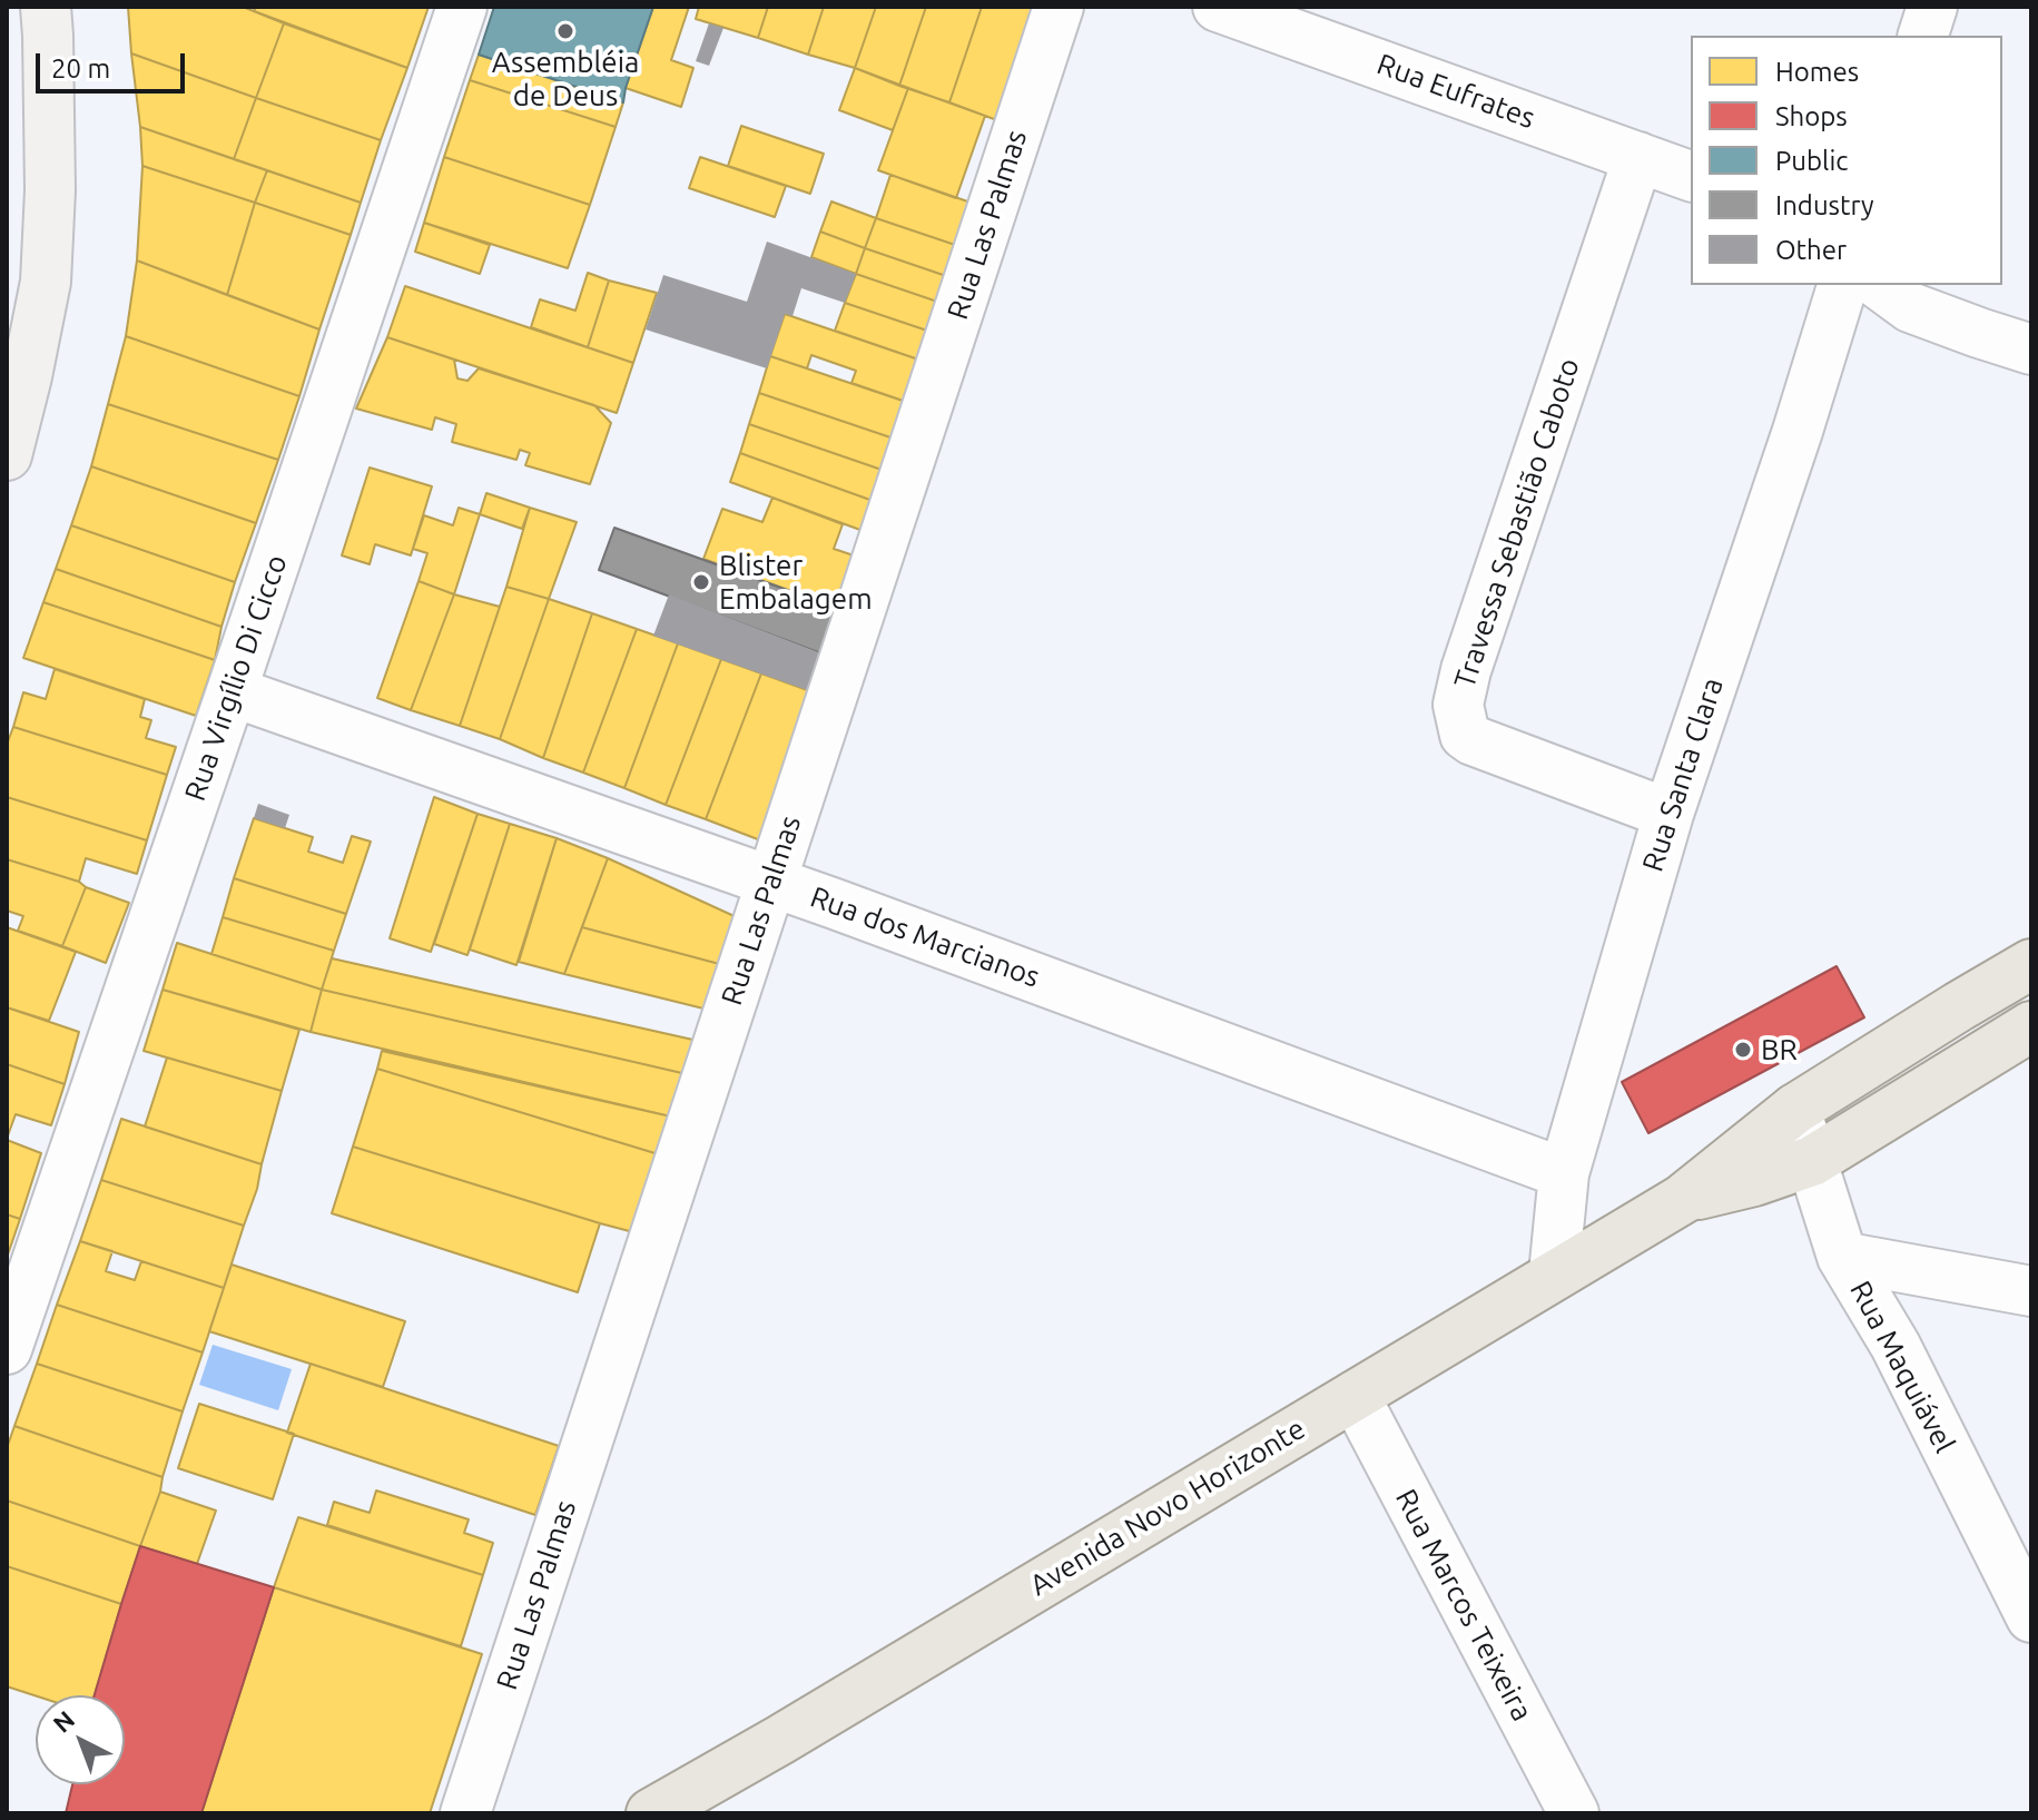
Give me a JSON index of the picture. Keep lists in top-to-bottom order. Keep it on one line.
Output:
{"streets":{"main road":["Avenida Novo Horizonte"],"street":["Rua Eufrates","Rua Las Palmas","Travessa Sebastião Caboto","Rua Virgílio Di Cicco","Rua Santa Clara","Rua dos Marcianos","Rua Maquiável","Rua Marcos Teixeira"]},"crossings":[["Rua Eufrates","Travessa Sebastião Caboto"],["Rua Las Palmas","Rua dos Marcianos"],["Travessa Sebastião Caboto","Rua Santa Clara"],["Rua Virgílio Di Cicco","Rua dos Marcianos"],["Rua Santa Clara","Rua dos Marcianos"],["Rua Santa Clara","Avenida Novo Horizonte"],["Rua Maquiável","Avenida Novo Horizonte"],["Avenida Novo Horizonte","Rua Marcos Teixeira"]],"places":["Assembléia de Deus","Blister Embalagem","BR"],"legend":["Homes","Shops","Public","Industry","Other"],"scale_bar":"20 m","north":"top left"}
